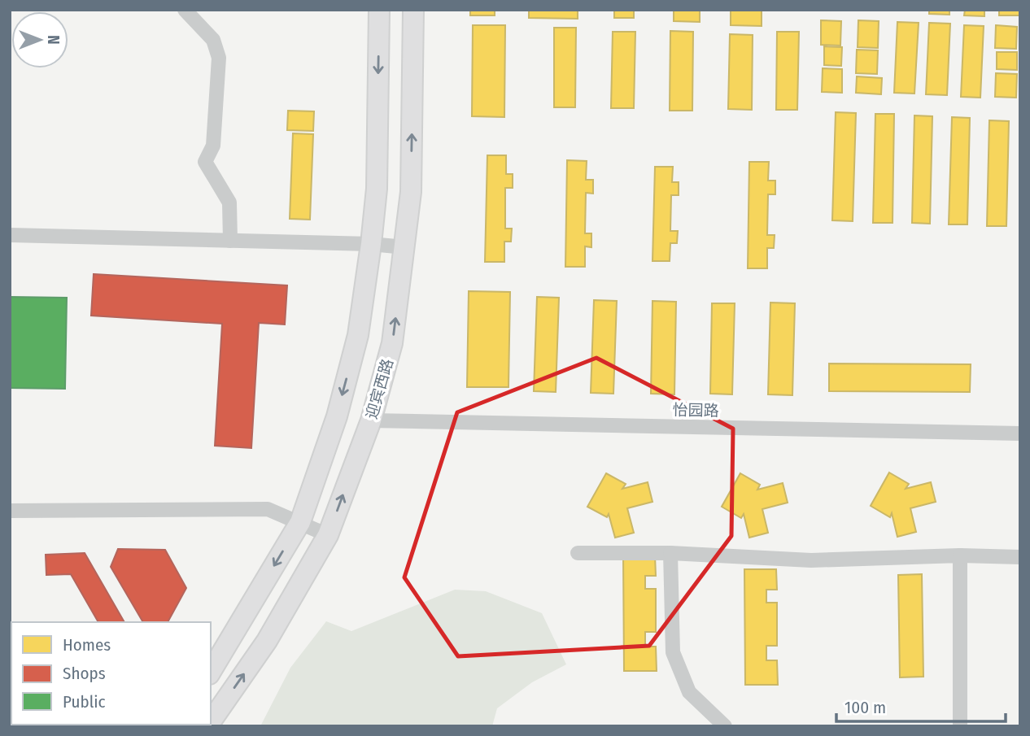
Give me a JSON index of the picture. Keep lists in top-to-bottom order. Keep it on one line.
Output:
{"streets":{"highway":["迎宾西路"],"street":["怡园路"]},"crossings":[["迎宾西路","怡园路"]],"legend":["Homes","Shops","Public"],"scale_bar":"100 m","north":"right"}
